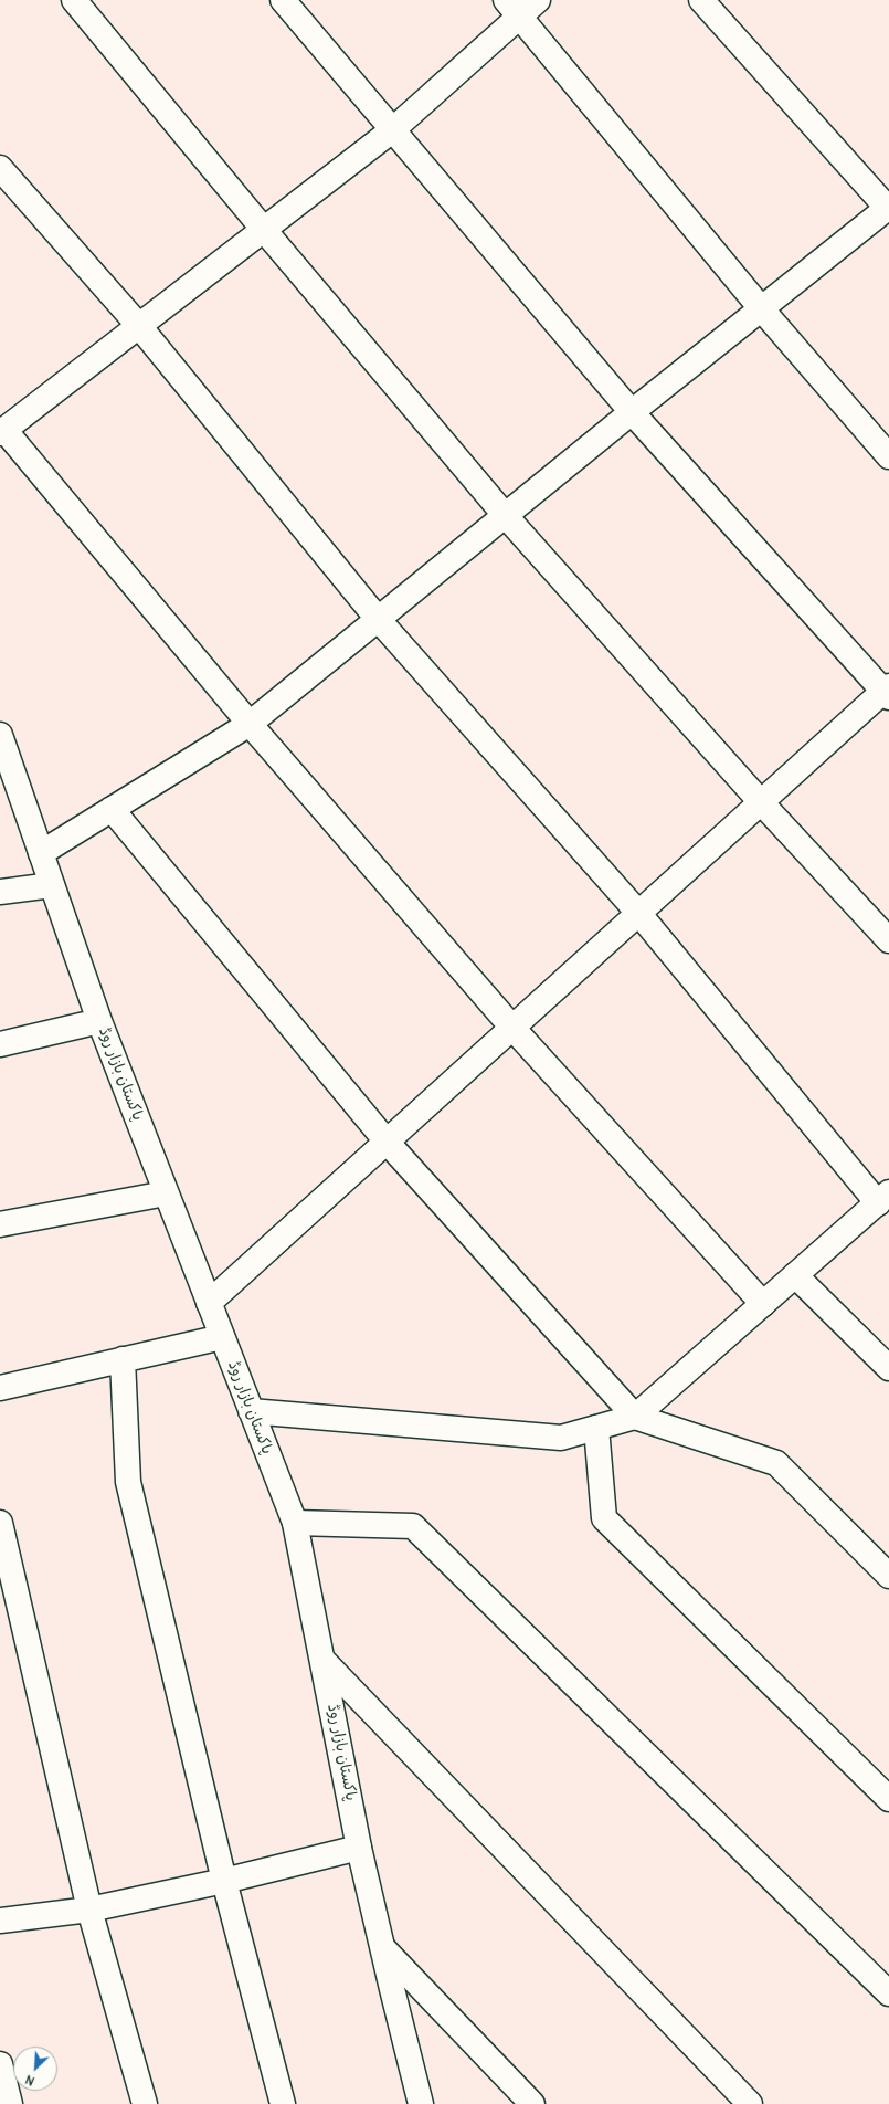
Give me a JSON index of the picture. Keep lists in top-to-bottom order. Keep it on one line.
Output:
{"streets":{"street":["پاکستان بازار روڈ"]},"north":"bottom left"}
